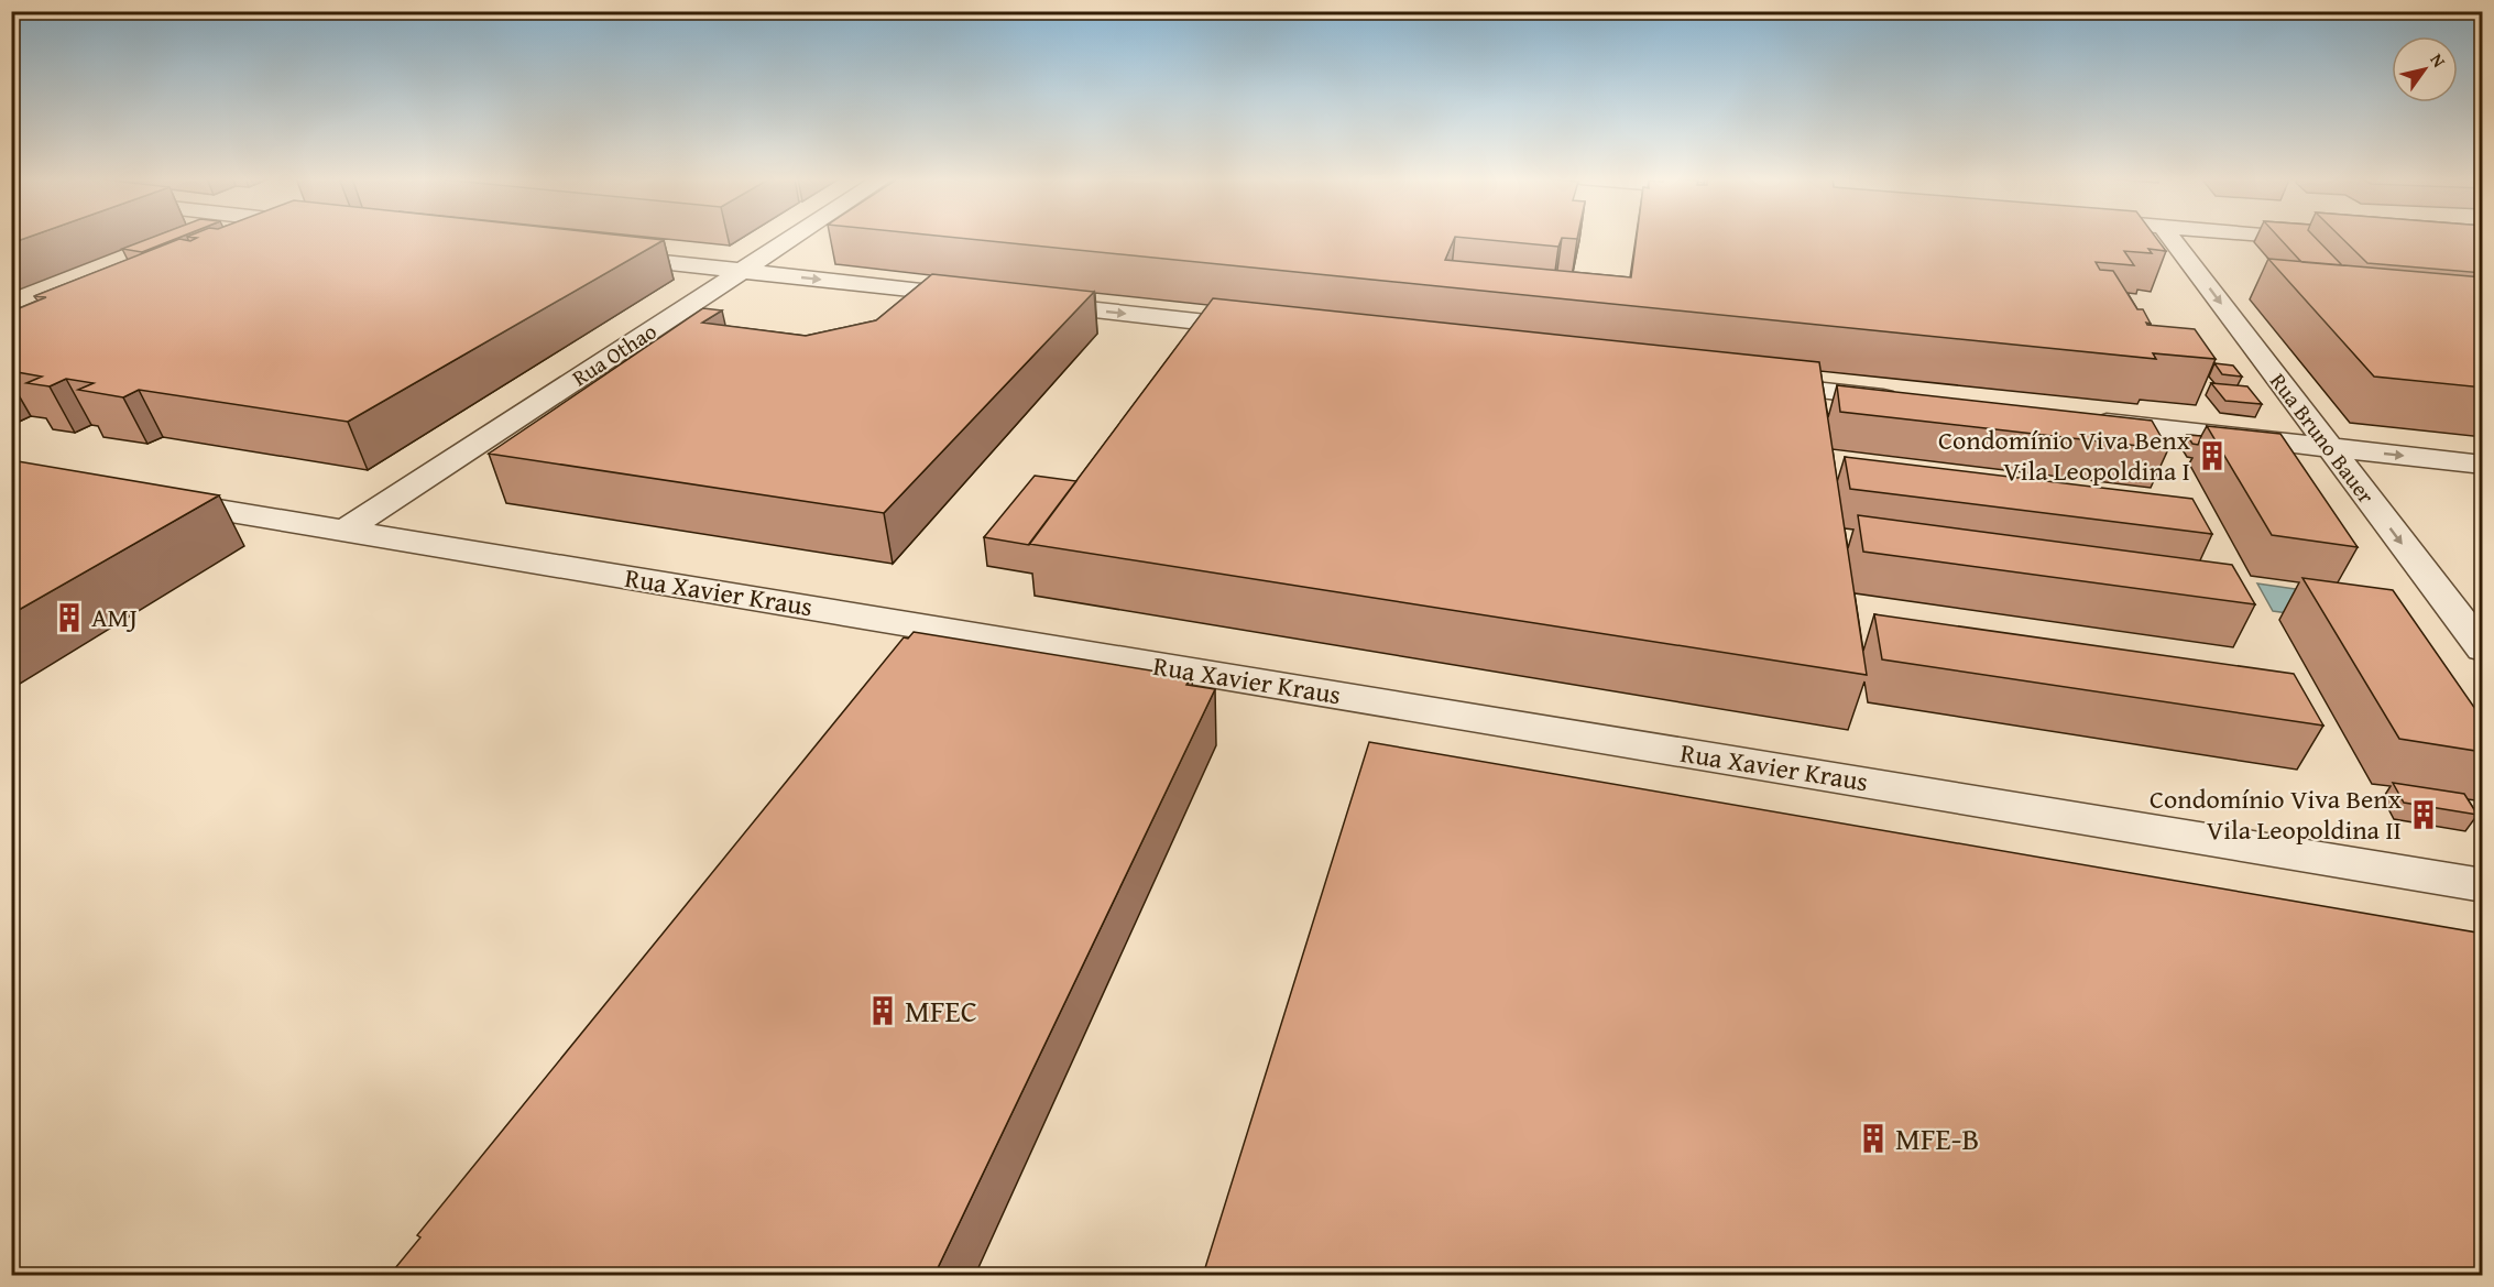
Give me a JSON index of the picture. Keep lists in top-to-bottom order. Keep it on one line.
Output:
{"streets":{"street":["Rua Othao","Rua Bruno Bauer","Rua Xavier Kraus"]},"crossings":[["Rua Othao","Rua Xavier Kraus"]],"one_way":["Rua Bruno Bauer"],"places":{"building":["Condomínio Viva Benx Vila Leopoldina I","AMJ","Condomínio Viva Benx Vila Leopoldina II","MFEC","MFE-B"]},"north":"top right"}
